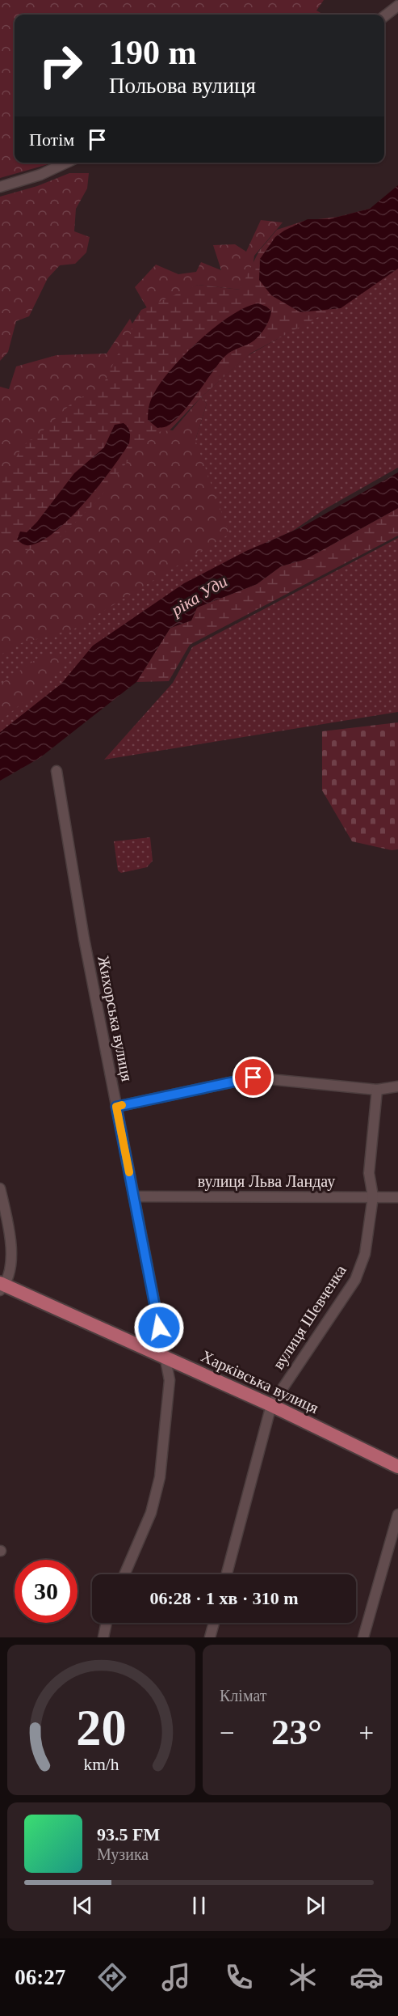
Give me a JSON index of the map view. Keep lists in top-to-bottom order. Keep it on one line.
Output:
{"streets":{"main road":["Харківська вулиця"],"street":["Жихорська вулиця","вулиця Льва Ландау","вулиця Шевченка"]},"crossings":[["Жихорська вулиця","вулиця Льва Ландау"],["Жихорська вулиця","Харківська вулиця"],["вулиця Льва Ландау","вулиця Шевченка"],["вулиця Шевченка","Харківська вулиця"]],"water":["ріка Уди"],"page":{"turn":["190 m","Польова вулиця"],"then":"Потім","limit":"30","trip":"06:28 · 1 хв · 310 m","tile":"Клімат","heat":["−","23°","+"],"song":["93.5 FM","Музика"],"tabs":"06:27","gauge":["20","km/h"]}}
